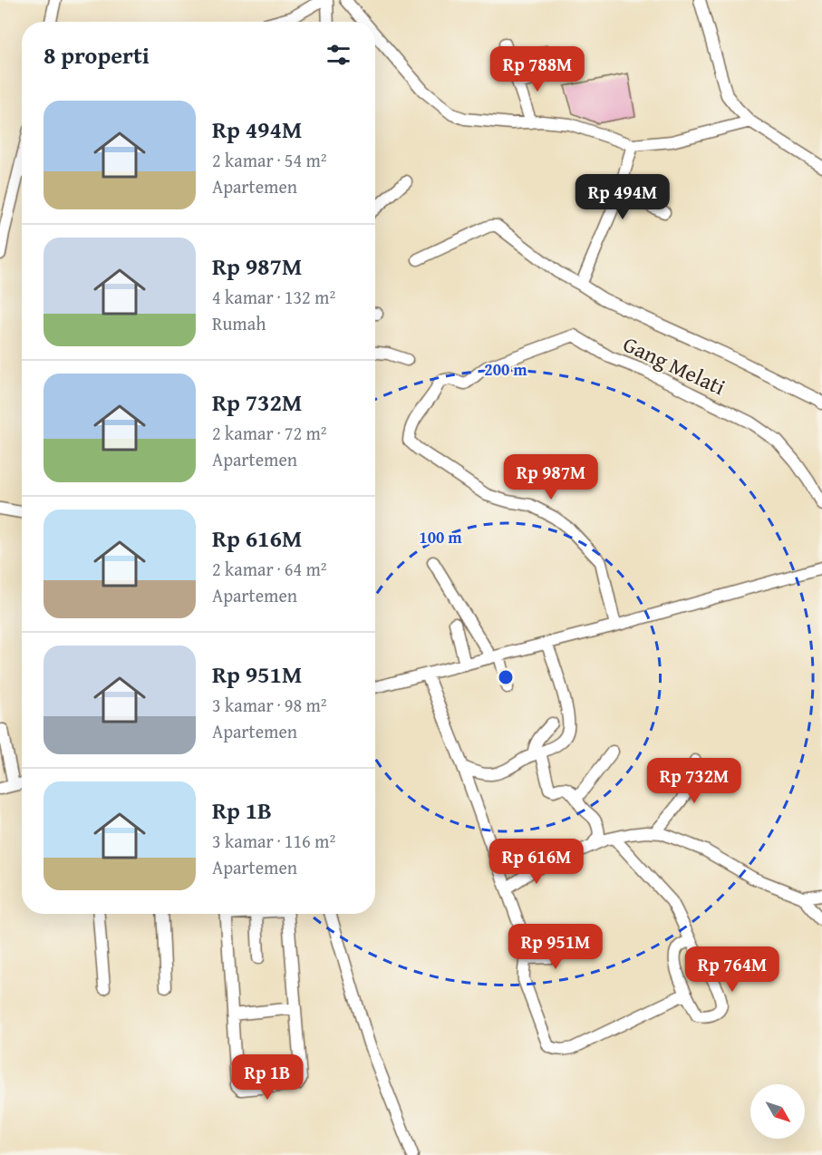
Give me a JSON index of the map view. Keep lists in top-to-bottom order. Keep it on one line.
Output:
{"streets":{"street":["Gang Melati"]},"north":"bottom right","page":{"heading":"8 properti","price":["Rp 788M","Rp 494M","Rp 987M","Rp 732M","Rp 616M","Rp 951M","Rp 764M","Rp 1B"],"list":[{"name":"Rp 494M","note":"2 kamar · 54 m² · Apartemen"},{"name":"Rp 987M","note":"4 kamar · 132 m² · Rumah"},{"name":"Rp 732M","note":"2 kamar · 72 m² · Apartemen"},{"name":"Rp 616M","note":"2 kamar · 64 m² · Apartemen"},{"name":"Rp 951M","note":"3 kamar · 98 m² · Apartemen"},{"name":"Rp 1B","note":"3 kamar · 116 m² · Apartemen"}]},"rings":["200 m","100 m"]}
